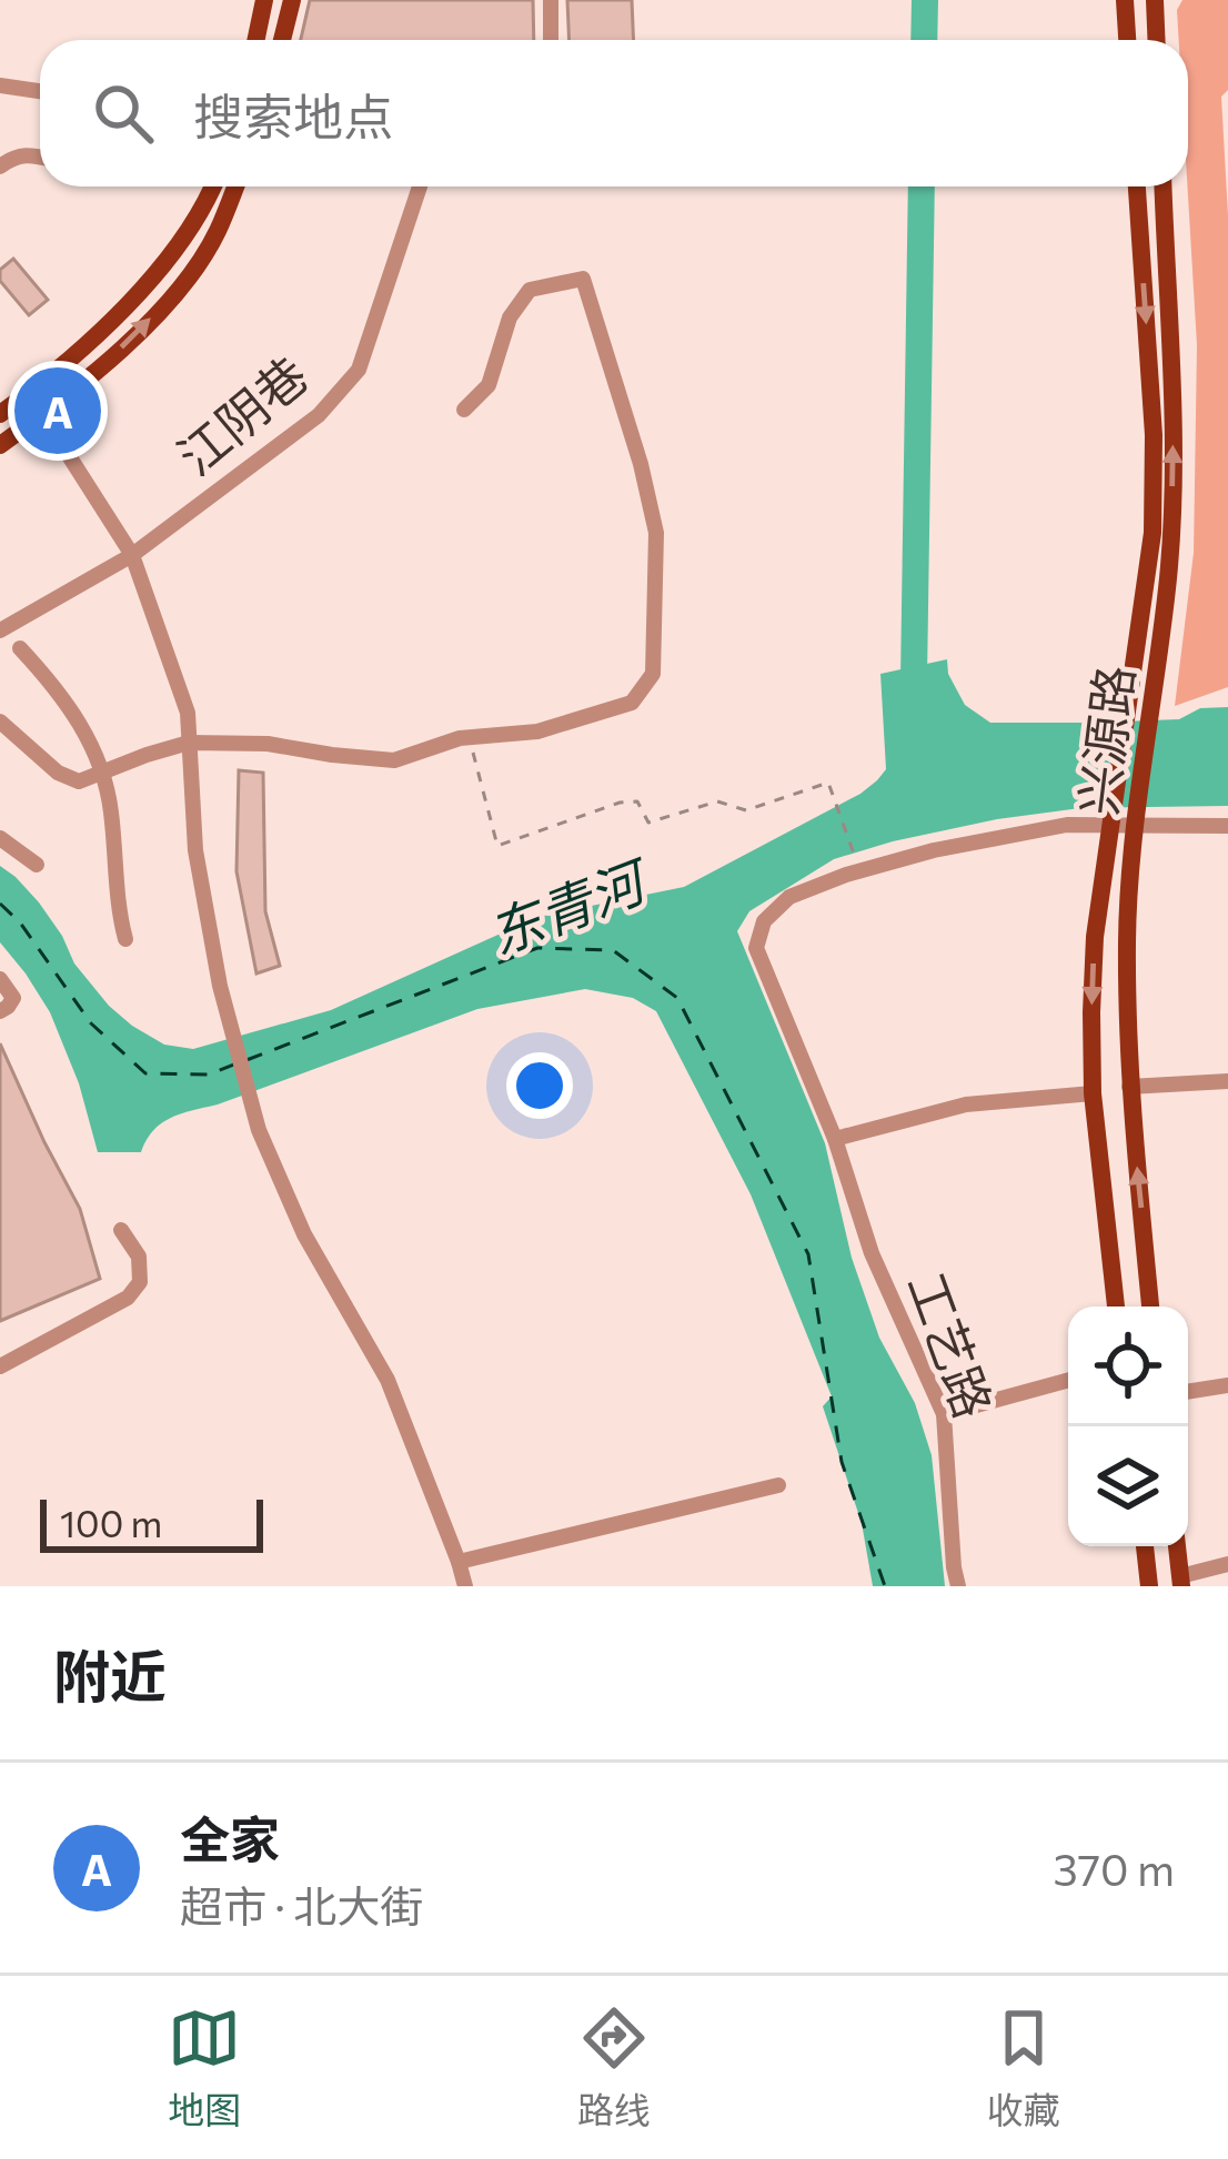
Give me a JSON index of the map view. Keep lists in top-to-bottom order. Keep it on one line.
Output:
{"streets":{"main road":["兴源路"],"street":["江阴巷","工艺路"]},"water":["东青河"],"scale_bar":"100 m","page":{"search":"搜索地点","pins":"A","scale":"100 m","heading":"附近","list":[{"mark":"A","name":"全家","note":"超市 · 北大街","value":"370 m"}],"nav":["地图","路线","收藏"]}}
